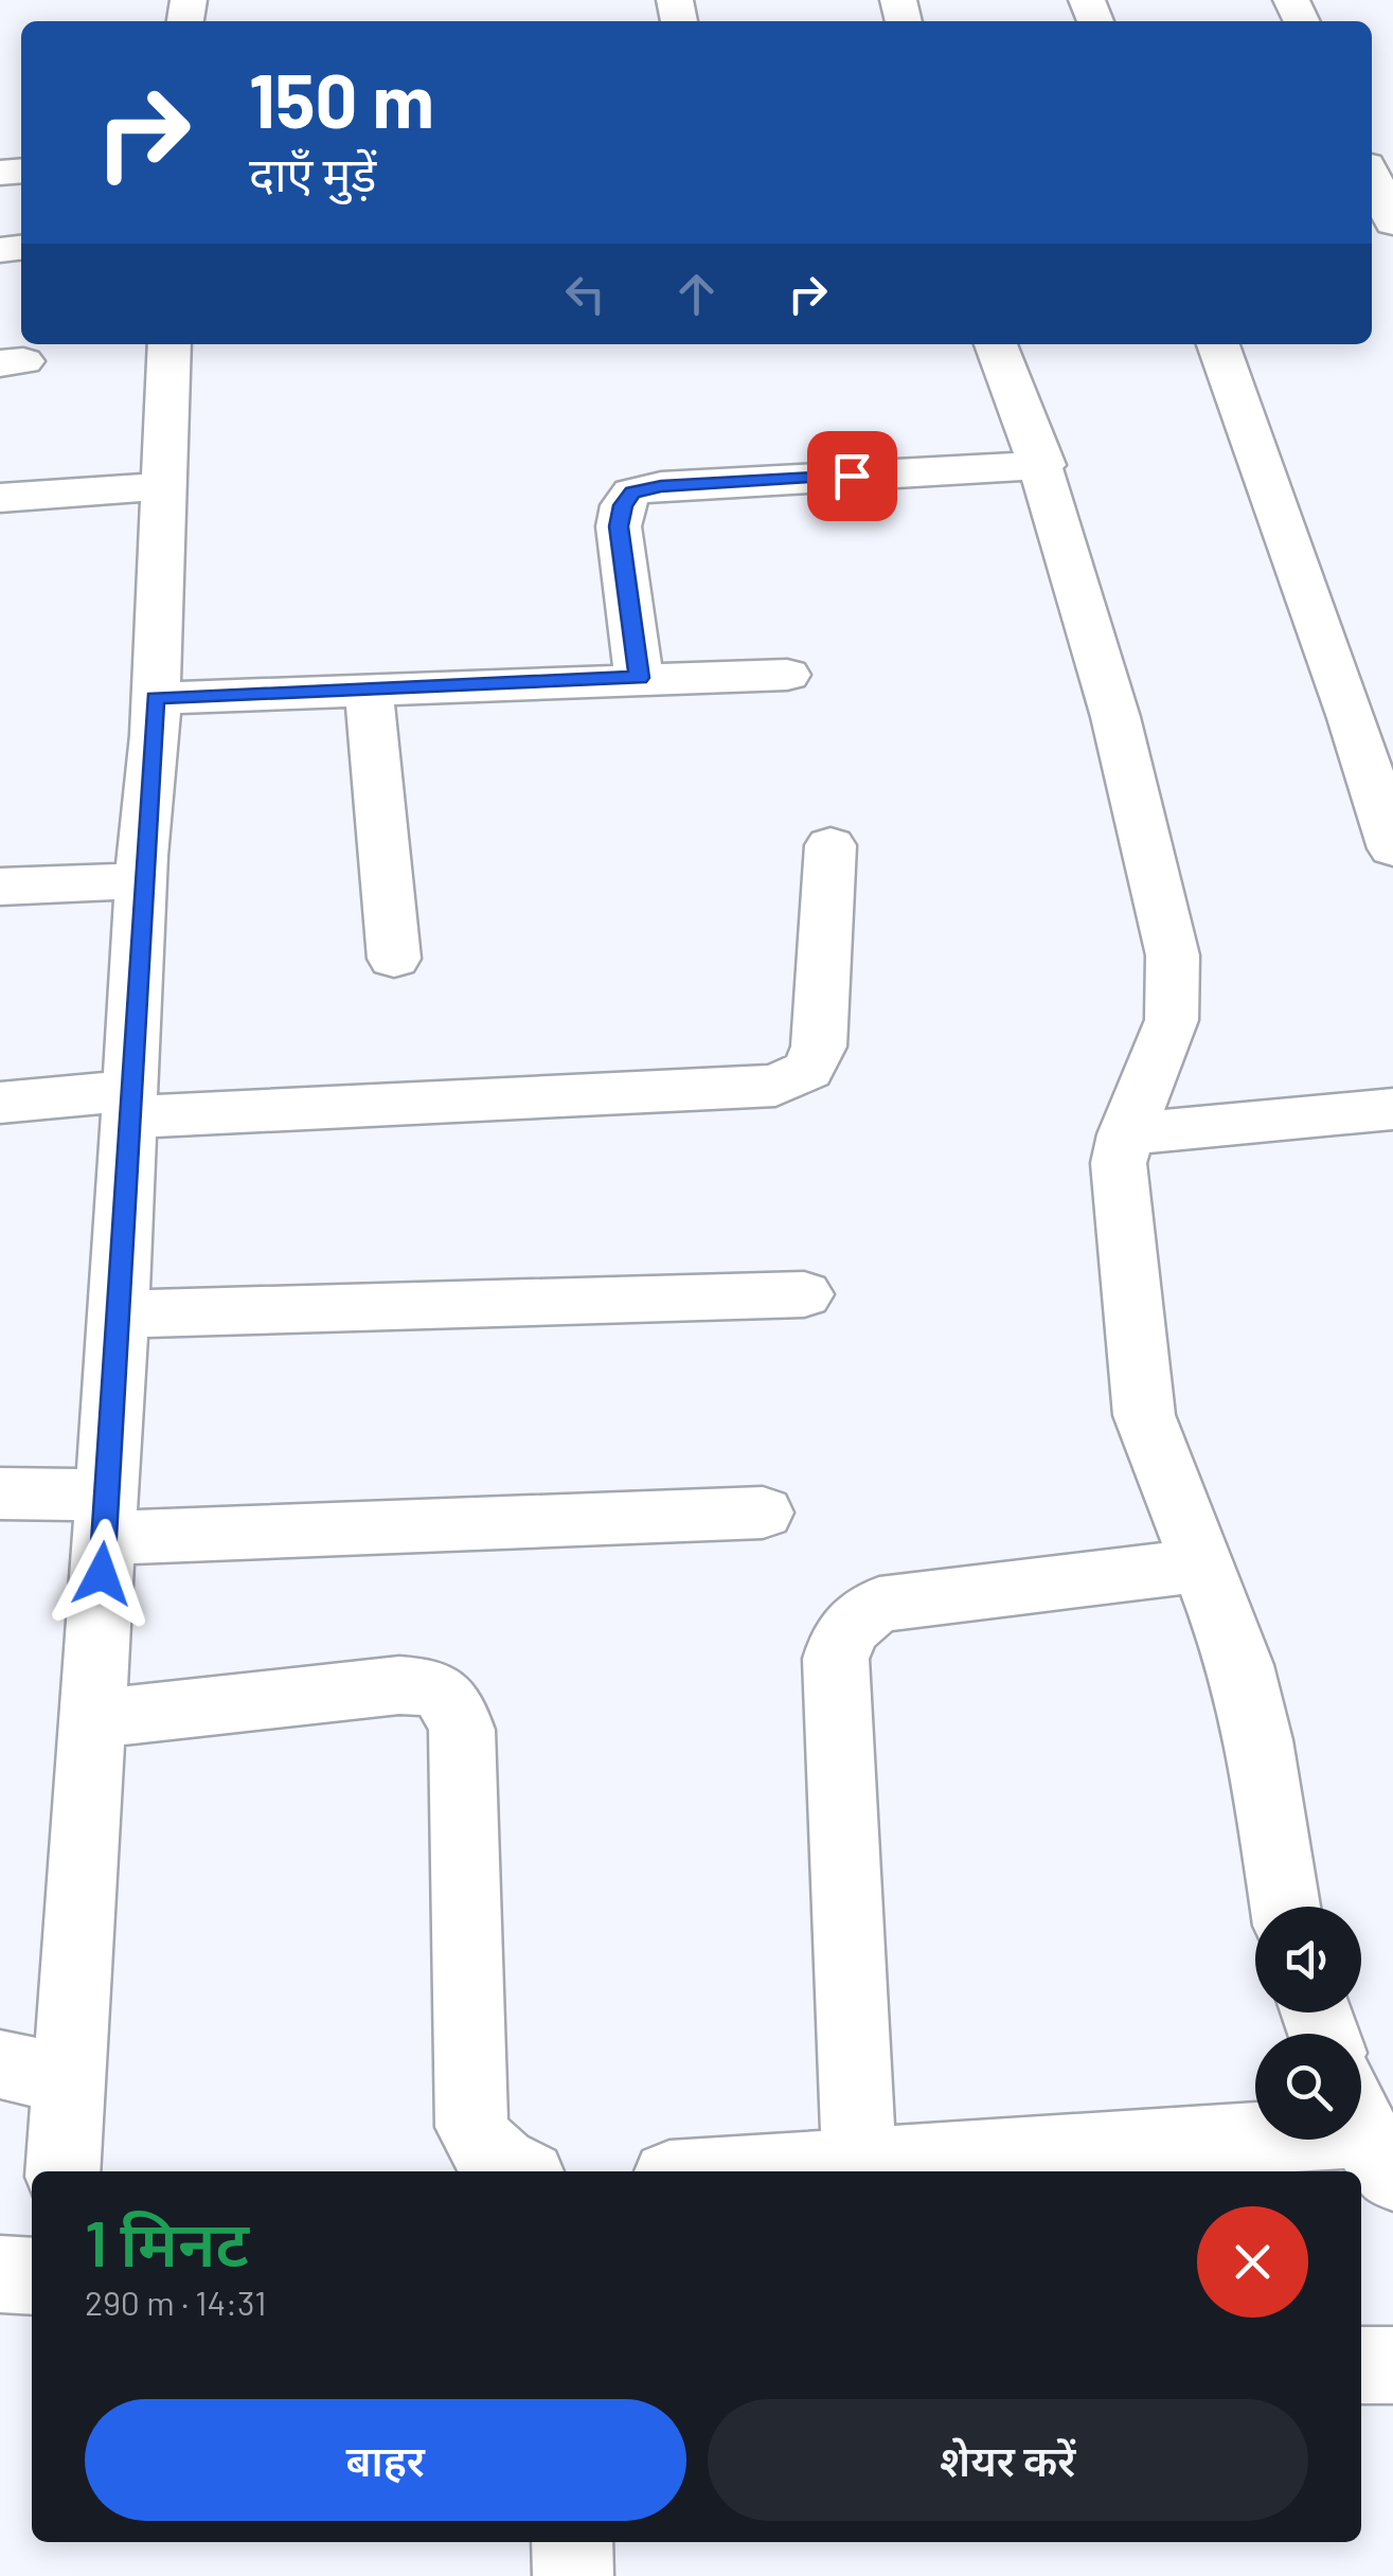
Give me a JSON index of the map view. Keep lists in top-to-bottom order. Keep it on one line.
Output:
{"page":{"turn":["150 m","दाएँ मुड़ें"],"heading":["1 मिनट","290 m · 14:31"],"buttons":["बाहर","शेयर करें"]}}
